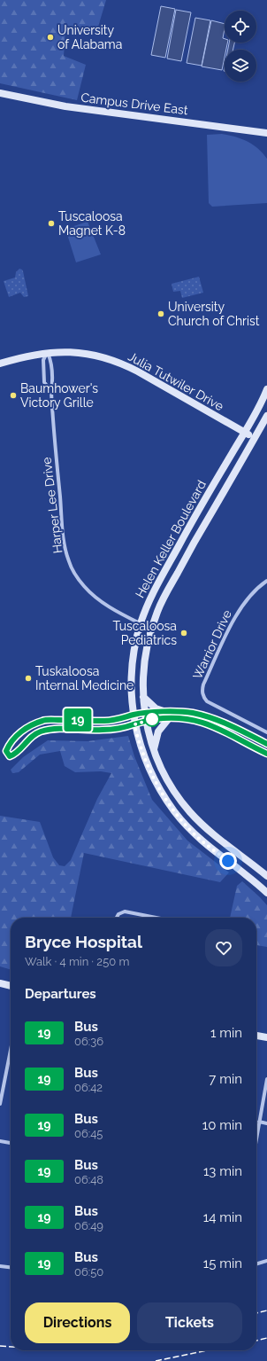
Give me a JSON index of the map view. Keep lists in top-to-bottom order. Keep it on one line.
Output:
{"streets":{"street":["Campus Drive East","Julia Tutwiler Drive","Harper Lee Drive","Helen Keller Boulevard","Warrior Drive"]},"crossings":[["Julia Tutwiler Drive","Harper Lee Drive"],["Julia Tutwiler Drive","Helen Keller Boulevard"],["Harper Lee Drive","Helen Keller Boulevard"]],"places":["University of Alabama","Tuscaloosa Magnet K-8","University Church of Christ","Baumhower's Victory Grille","Tuscaloosa Pediatrics","Tuskaloosa Internal Medicine"],"lines":["bus line 19"],"page":{"on_map":"19","heading":[["Bryce Hospital","Walk · 4 min · 250 m"],"Departures"],"list":[{"mark":"19","name":"Bus","note":"06:36","value":"1 min"},{"mark":"19","name":"Bus","note":"06:42","value":"7 min"},{"mark":"19","name":"Bus","note":"06:45","value":"10 min"},{"mark":"19","name":"Bus","note":"06:48","value":"13 min"},{"mark":"19","name":"Bus","note":"06:49","value":"14 min"},{"mark":"19","name":"Bus","note":"06:50","value":"15 min"}],"buttons":["Directions","Tickets"]}}
